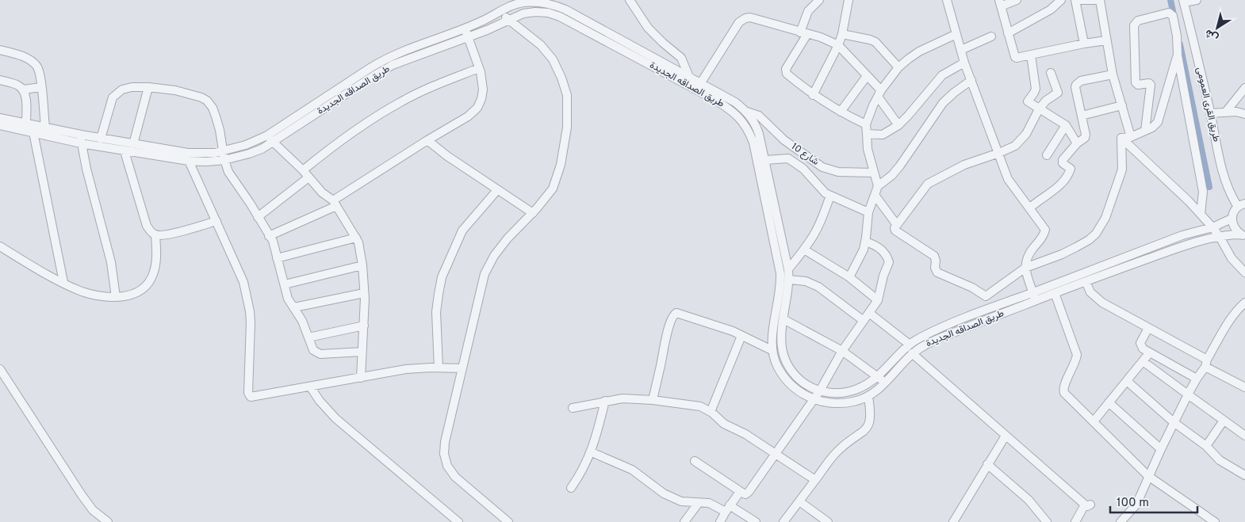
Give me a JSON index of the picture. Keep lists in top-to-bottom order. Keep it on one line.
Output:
{"streets":{"street":["طريق الصداقه الجديدة","طريق القرى العمومى","شارع 10"]},"crossings":[["طريق الصداقه الجديدة","شارع 10"]],"scale_bar":"100 m","north":"bottom left"}
